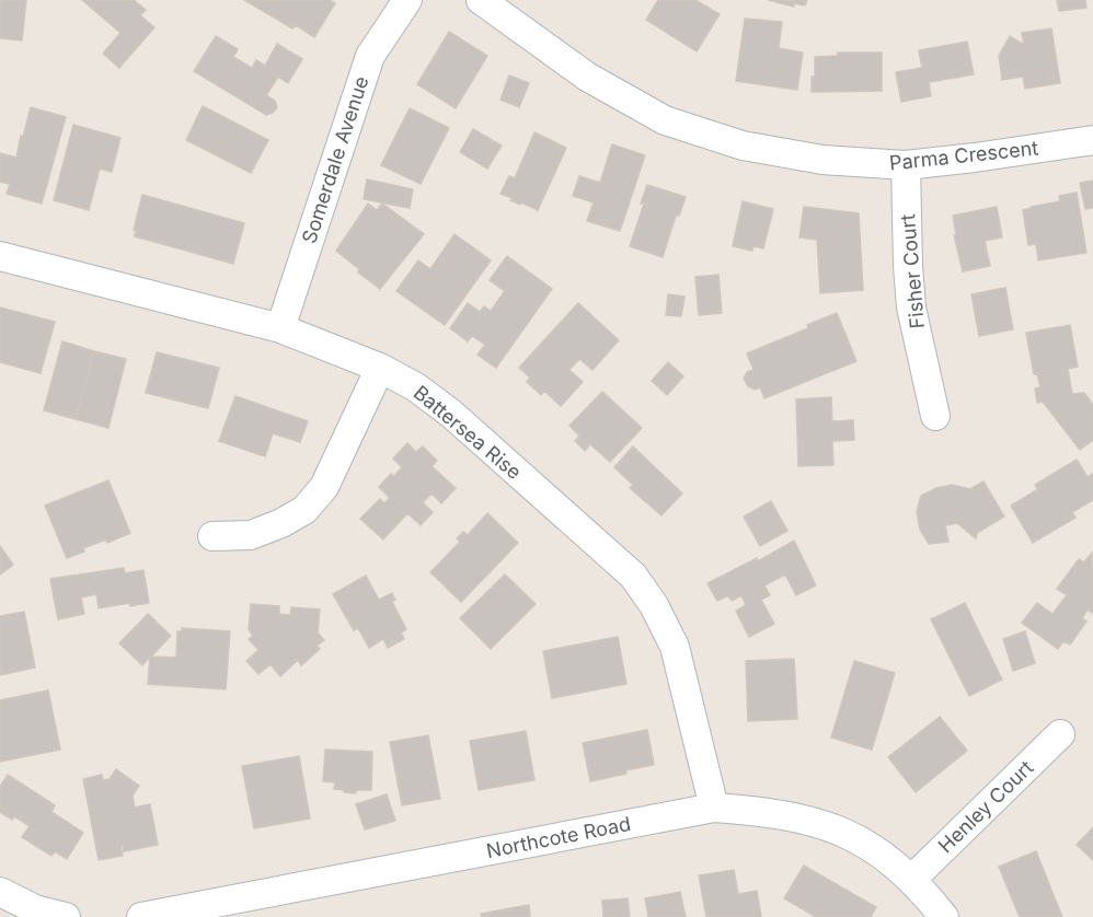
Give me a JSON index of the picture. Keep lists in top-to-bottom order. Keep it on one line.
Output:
{"streets":{"street":["Parma Crescent","Somerdale Avenue","Fisher Court","Battersea Rise","Henley Court","Northcote Road"]},"crossings":[["Parma Crescent","Fisher Court"],["Somerdale Avenue","Battersea Rise"],["Battersea Rise","Northcote Road"],["Henley Court","Northcote Road"]]}
